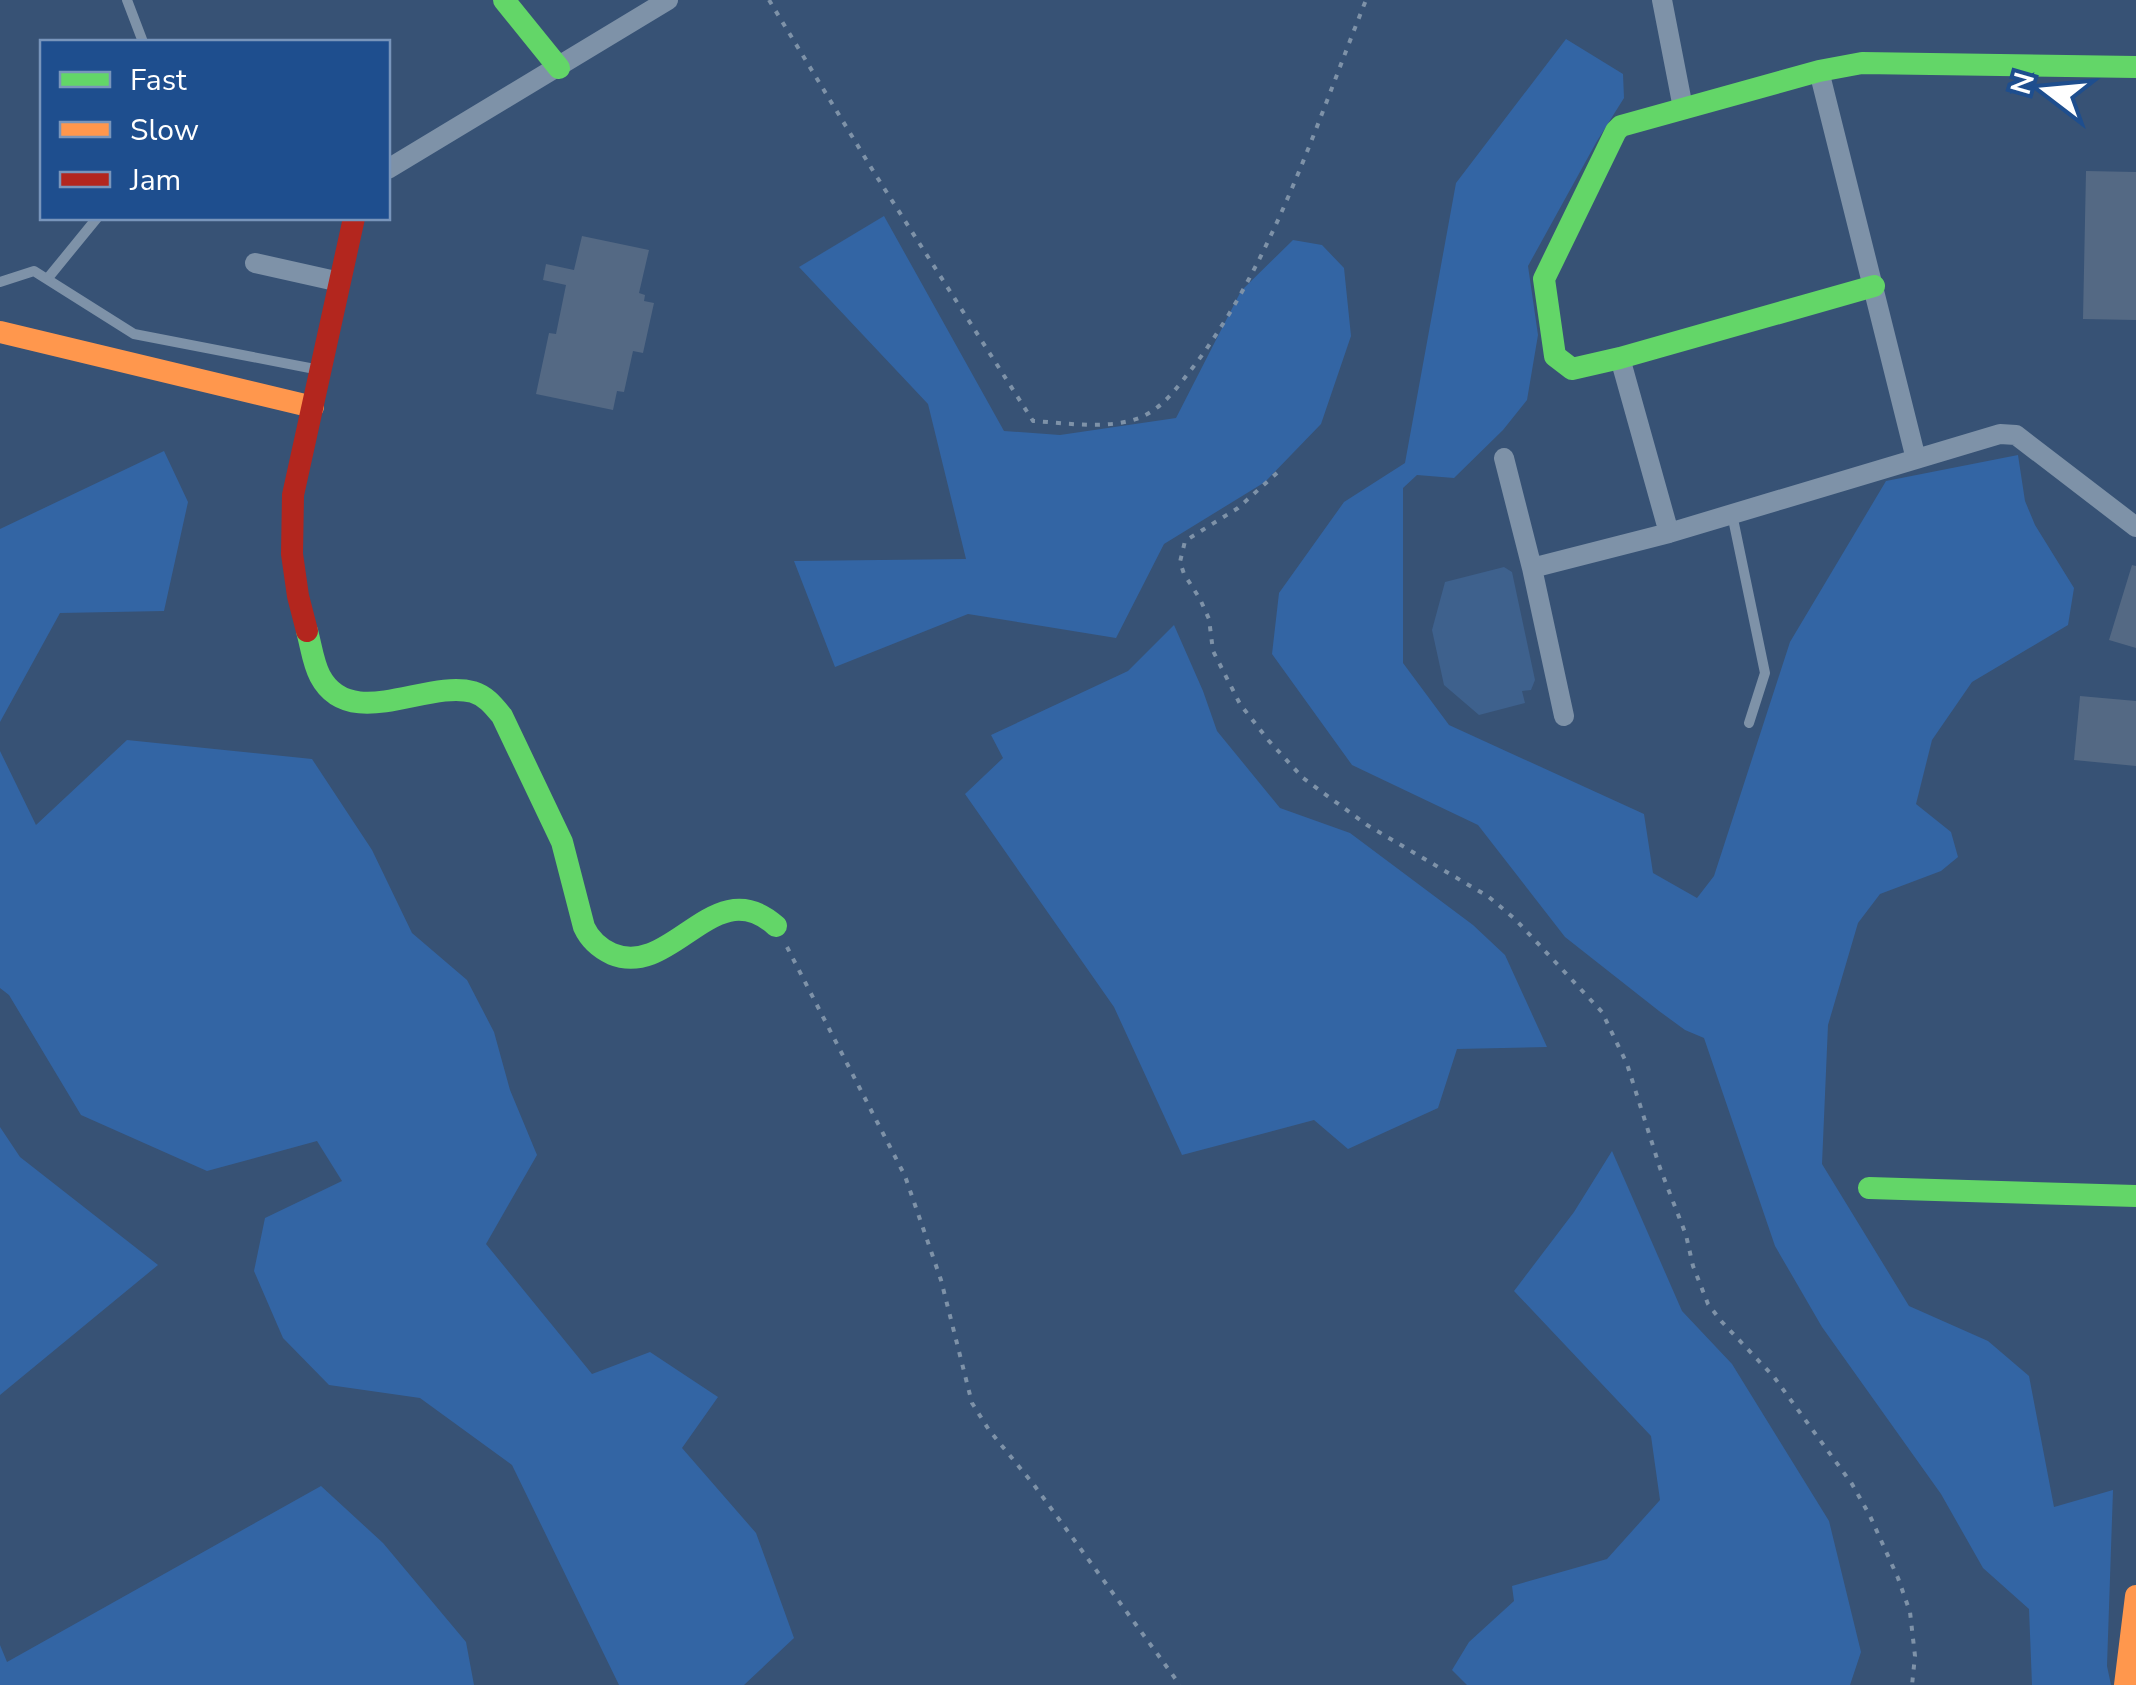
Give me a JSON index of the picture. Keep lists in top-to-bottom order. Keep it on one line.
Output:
{"legend":["Fast","Slow","Jam"],"north":"left"}
